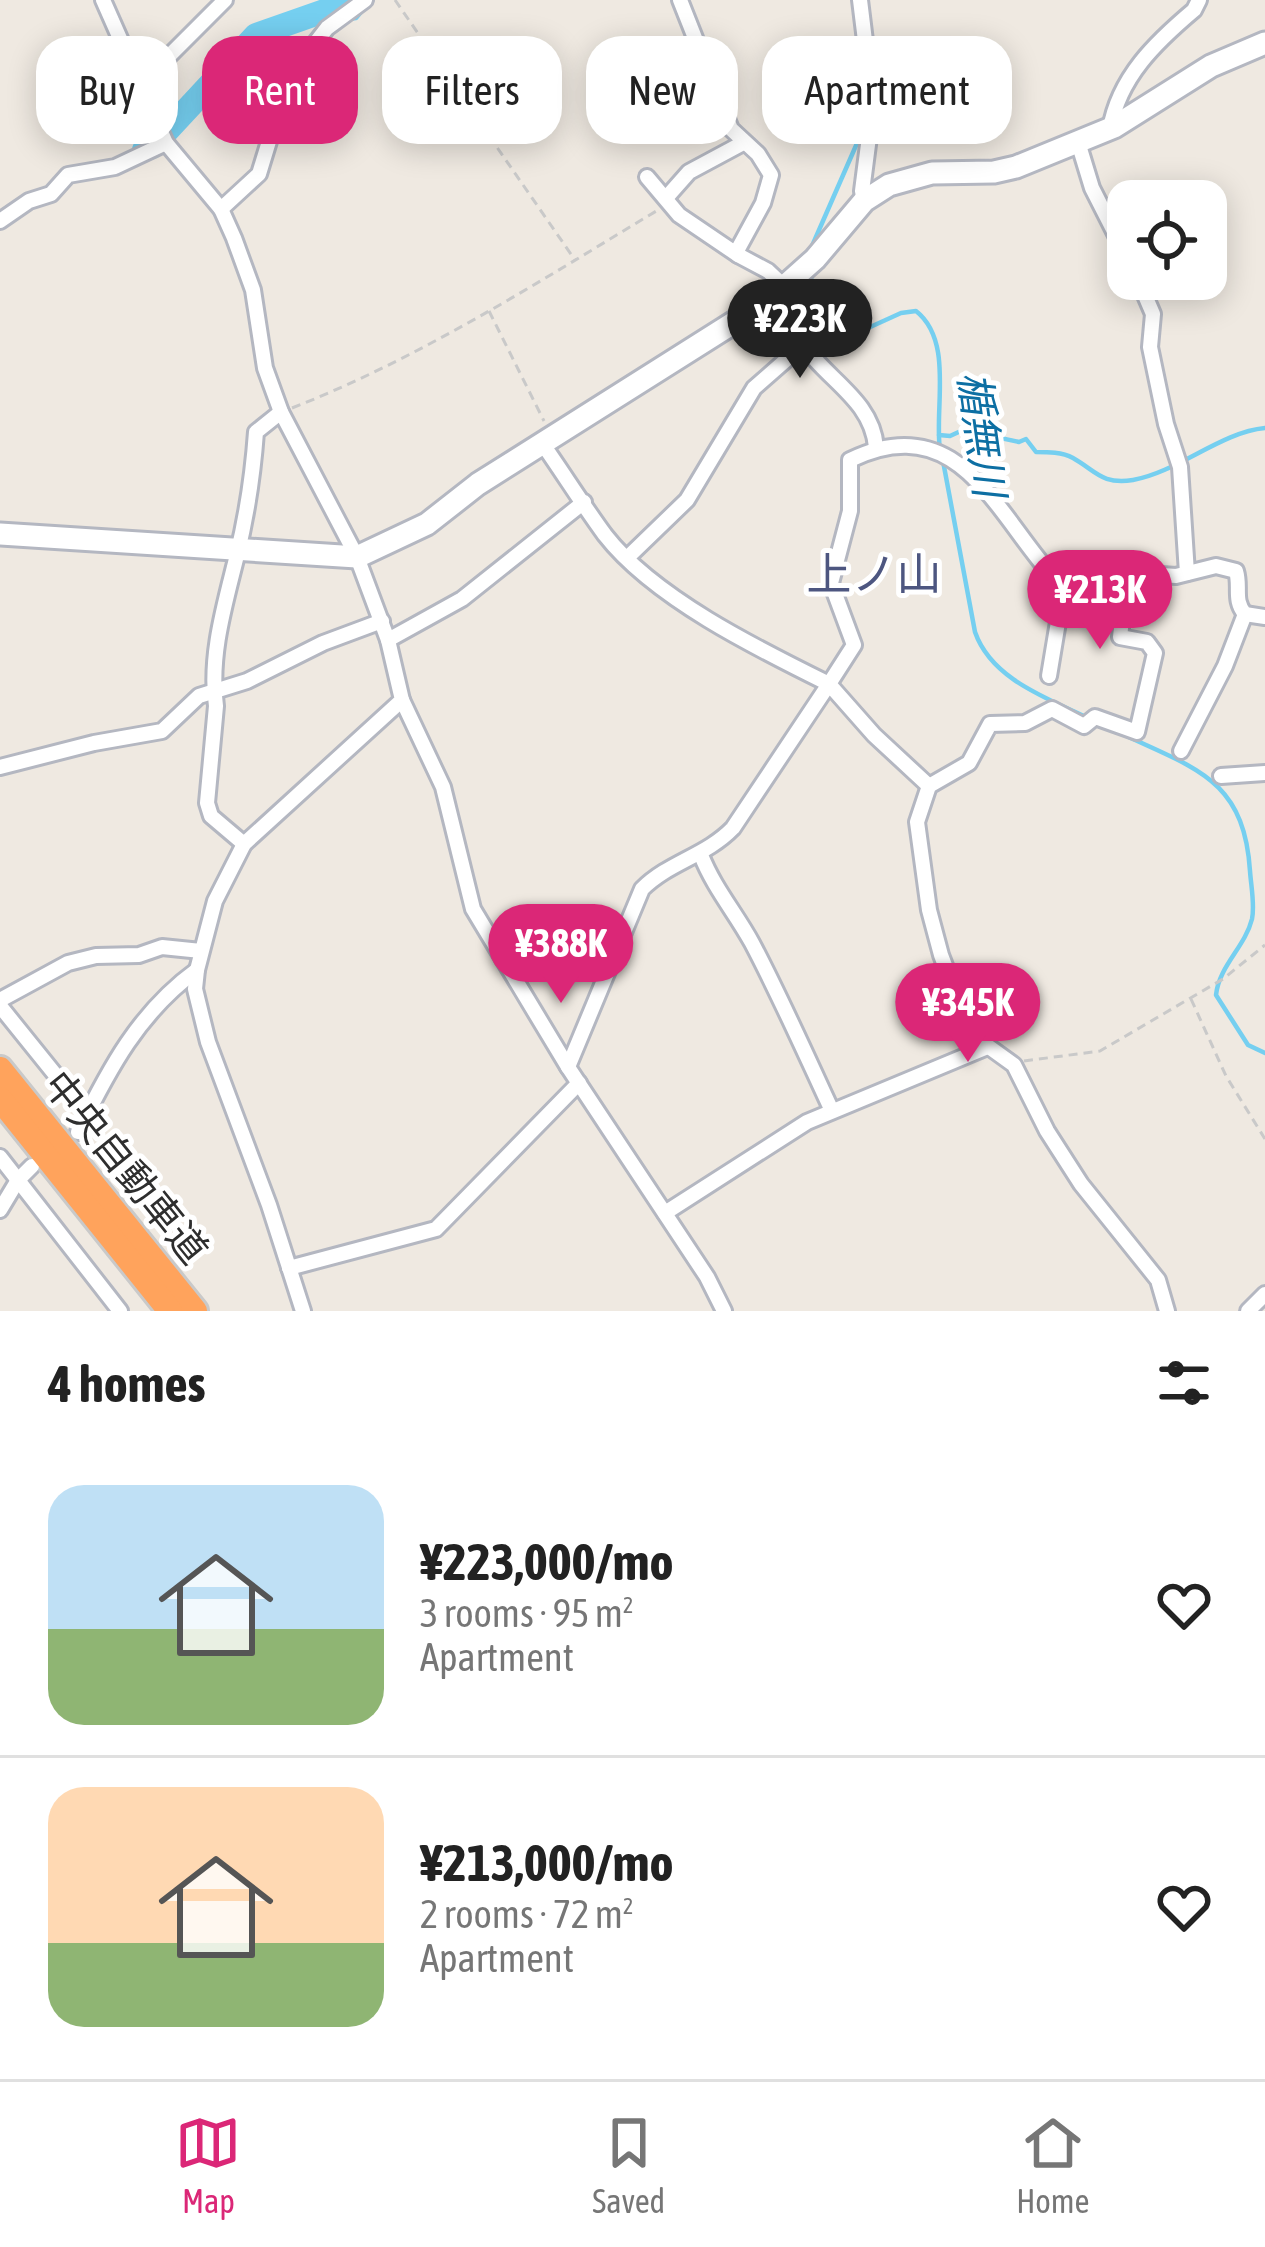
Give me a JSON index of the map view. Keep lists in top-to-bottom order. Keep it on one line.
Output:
{"streets":{"highway":["中央自動車道"]},"districts":["上ノ山"],"water":["楯無川"],"page":{"chip":["Buy","Rent","Filters","New","Apartment"],"price":["¥223K","¥213K","¥388K","¥345K"],"heading":"4 homes","list":[{"name":"¥223,000/mo","note":"3 rooms · 95 m² · Apartment"},{"name":"¥213,000/mo","note":"2 rooms · 72 m² · Apartment"}],"tabs":["Map","Saved","Home"]}}
